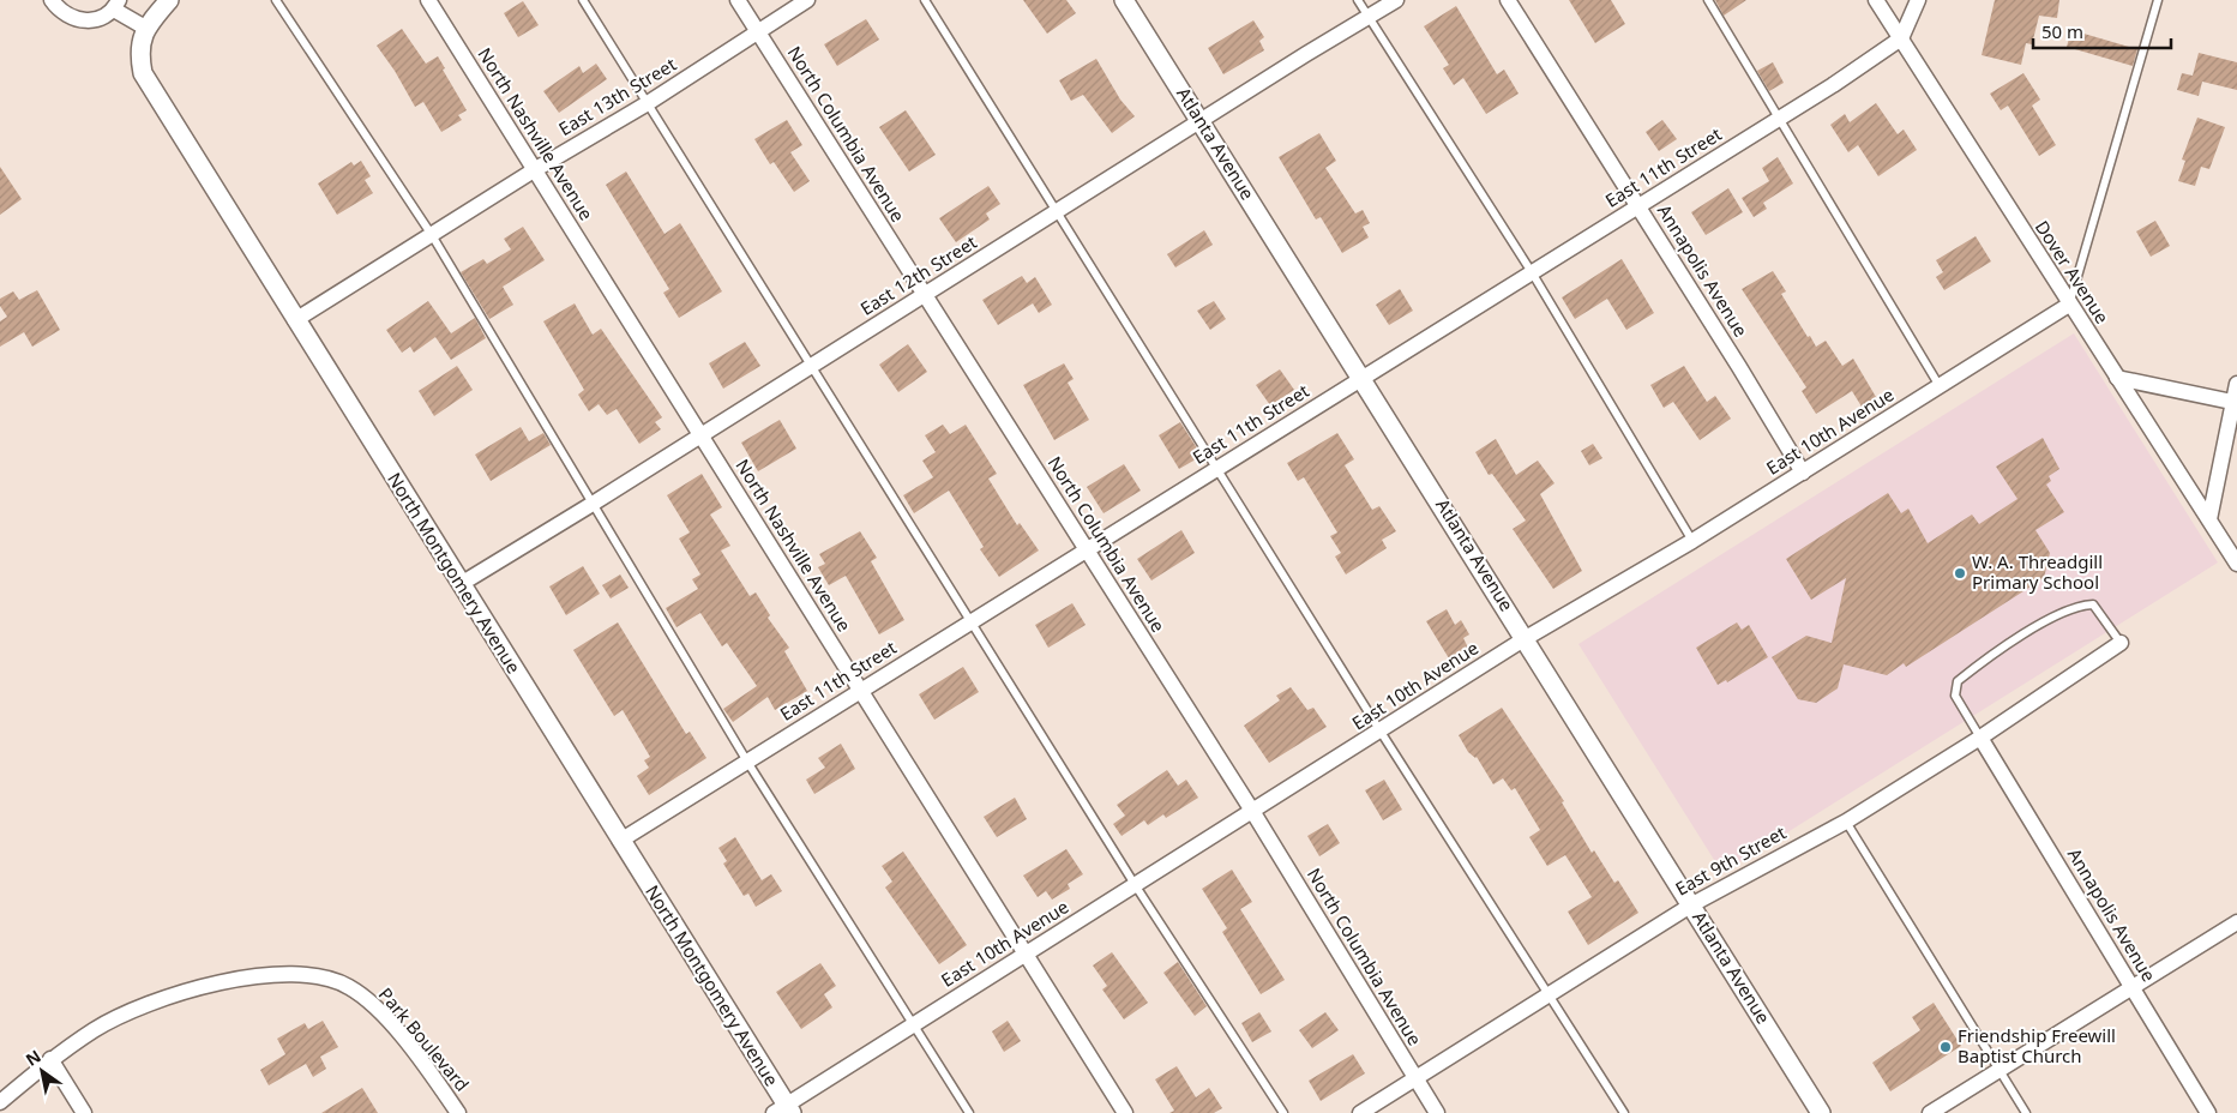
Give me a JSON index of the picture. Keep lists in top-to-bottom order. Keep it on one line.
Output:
{"streets":{"street":["East 13th Street","North Nashville Avenue","North Columbia Avenue","Atlanta Avenue","East 11th Street","Annapolis Avenue","Dover Avenue","East 12th Street","East 10th Avenue","North Montgomery Avenue","East 9th Street","Park Boulevard"]},"crossings":[["East 13th Street","North Nashville Avenue"],["East 13th Street","North Columbia Avenue"],["East 13th Street","North Montgomery Avenue"],["North Nashville Avenue","East 11th Street"],["North Nashville Avenue","East 12th Street"],["North Nashville Avenue","East 10th Avenue"],["North Columbia Avenue","East 11th Street"],["North Columbia Avenue","East 12th Street"],["North Columbia Avenue","East 10th Avenue"],["North Columbia Avenue","East 9th Street"],["Atlanta Avenue","East 11th Street"],["Atlanta Avenue","East 12th Street"],["Atlanta Avenue","East 10th Avenue"],["Atlanta Avenue","East 9th Street"],["East 11th Street","Annapolis Avenue"],["East 11th Street","Dover Avenue"],["East 11th Street","North Montgomery Avenue"],["Annapolis Avenue","East 10th Avenue"],["Annapolis Avenue","East 9th Street"],["Dover Avenue","East 10th Avenue"],["East 12th Street","North Montgomery Avenue"],["East 10th Avenue","North Montgomery Avenue"]],"places":["W. A. Threadgill Primary School","Friendship Freewill Baptist Church"],"scale_bar":"50 m","north":"top left"}
